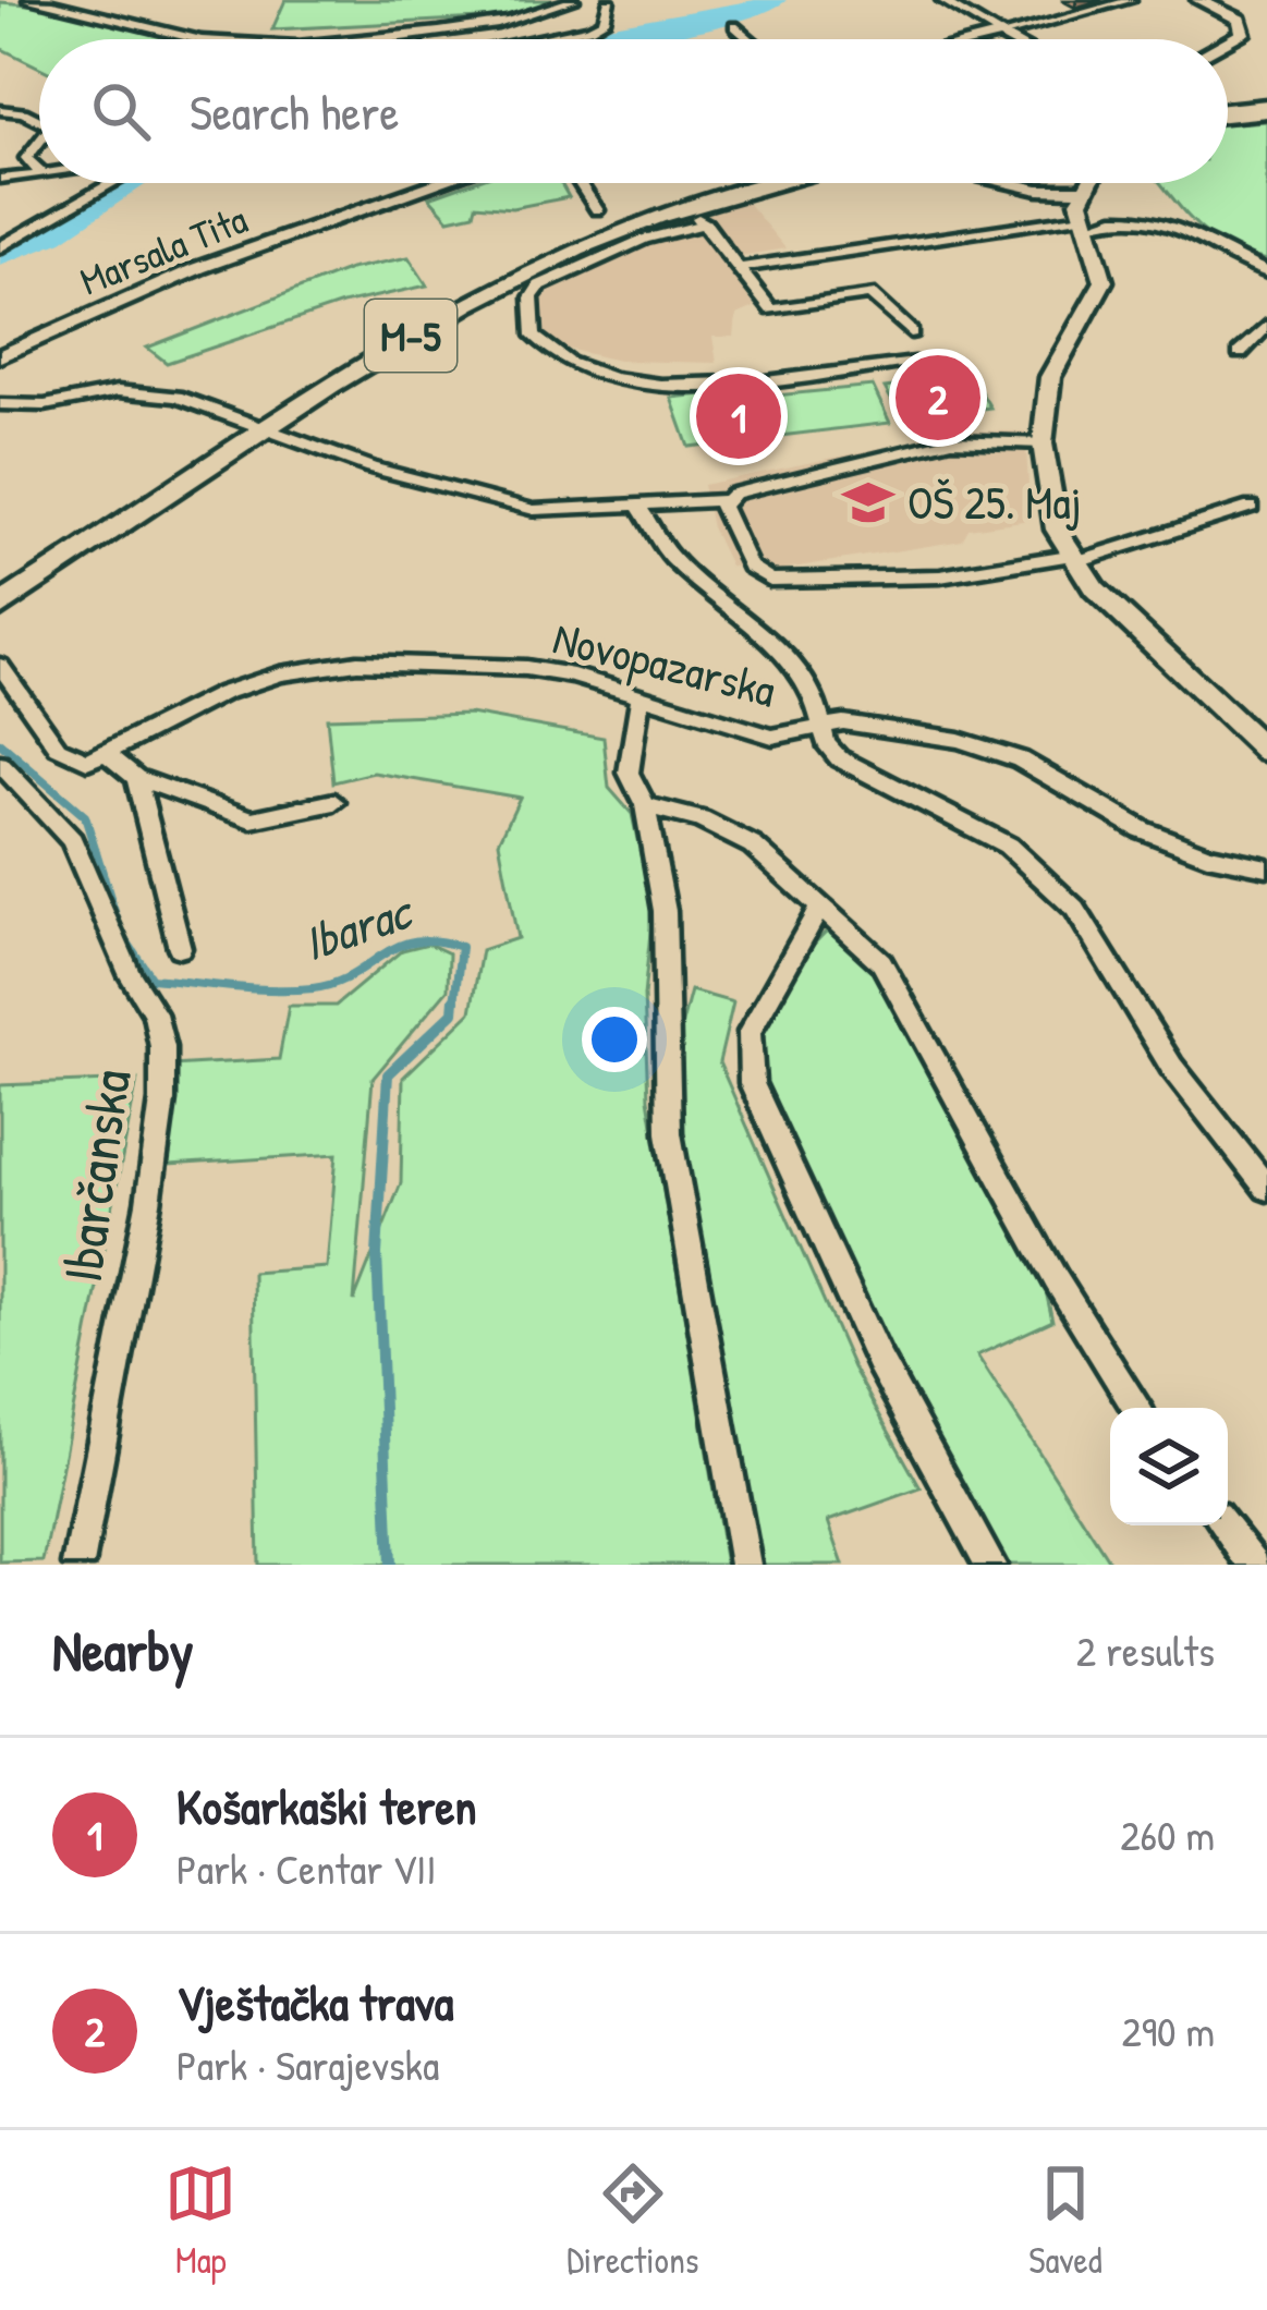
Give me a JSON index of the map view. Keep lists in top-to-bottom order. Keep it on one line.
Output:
{"streets":{"main road":["M-5"],"street":["Marsala Tita","Novopazarska","Ibarčanska"]},"water":["Ibarac"],"places":{"school or university":["OŠ 25. Maj"]},"page":{"search":"Search here","pins":["2","1"],"heading":["Nearby","2 results"],"list":[{"mark":"1","name":"Košarkaški teren","note":"Park · Centar VII","value":"260 m"},{"mark":"2","name":"Vještačka trava","note":"Park · Sarajevska","value":"290 m"}],"nav":["Map","Directions","Saved"]}}
